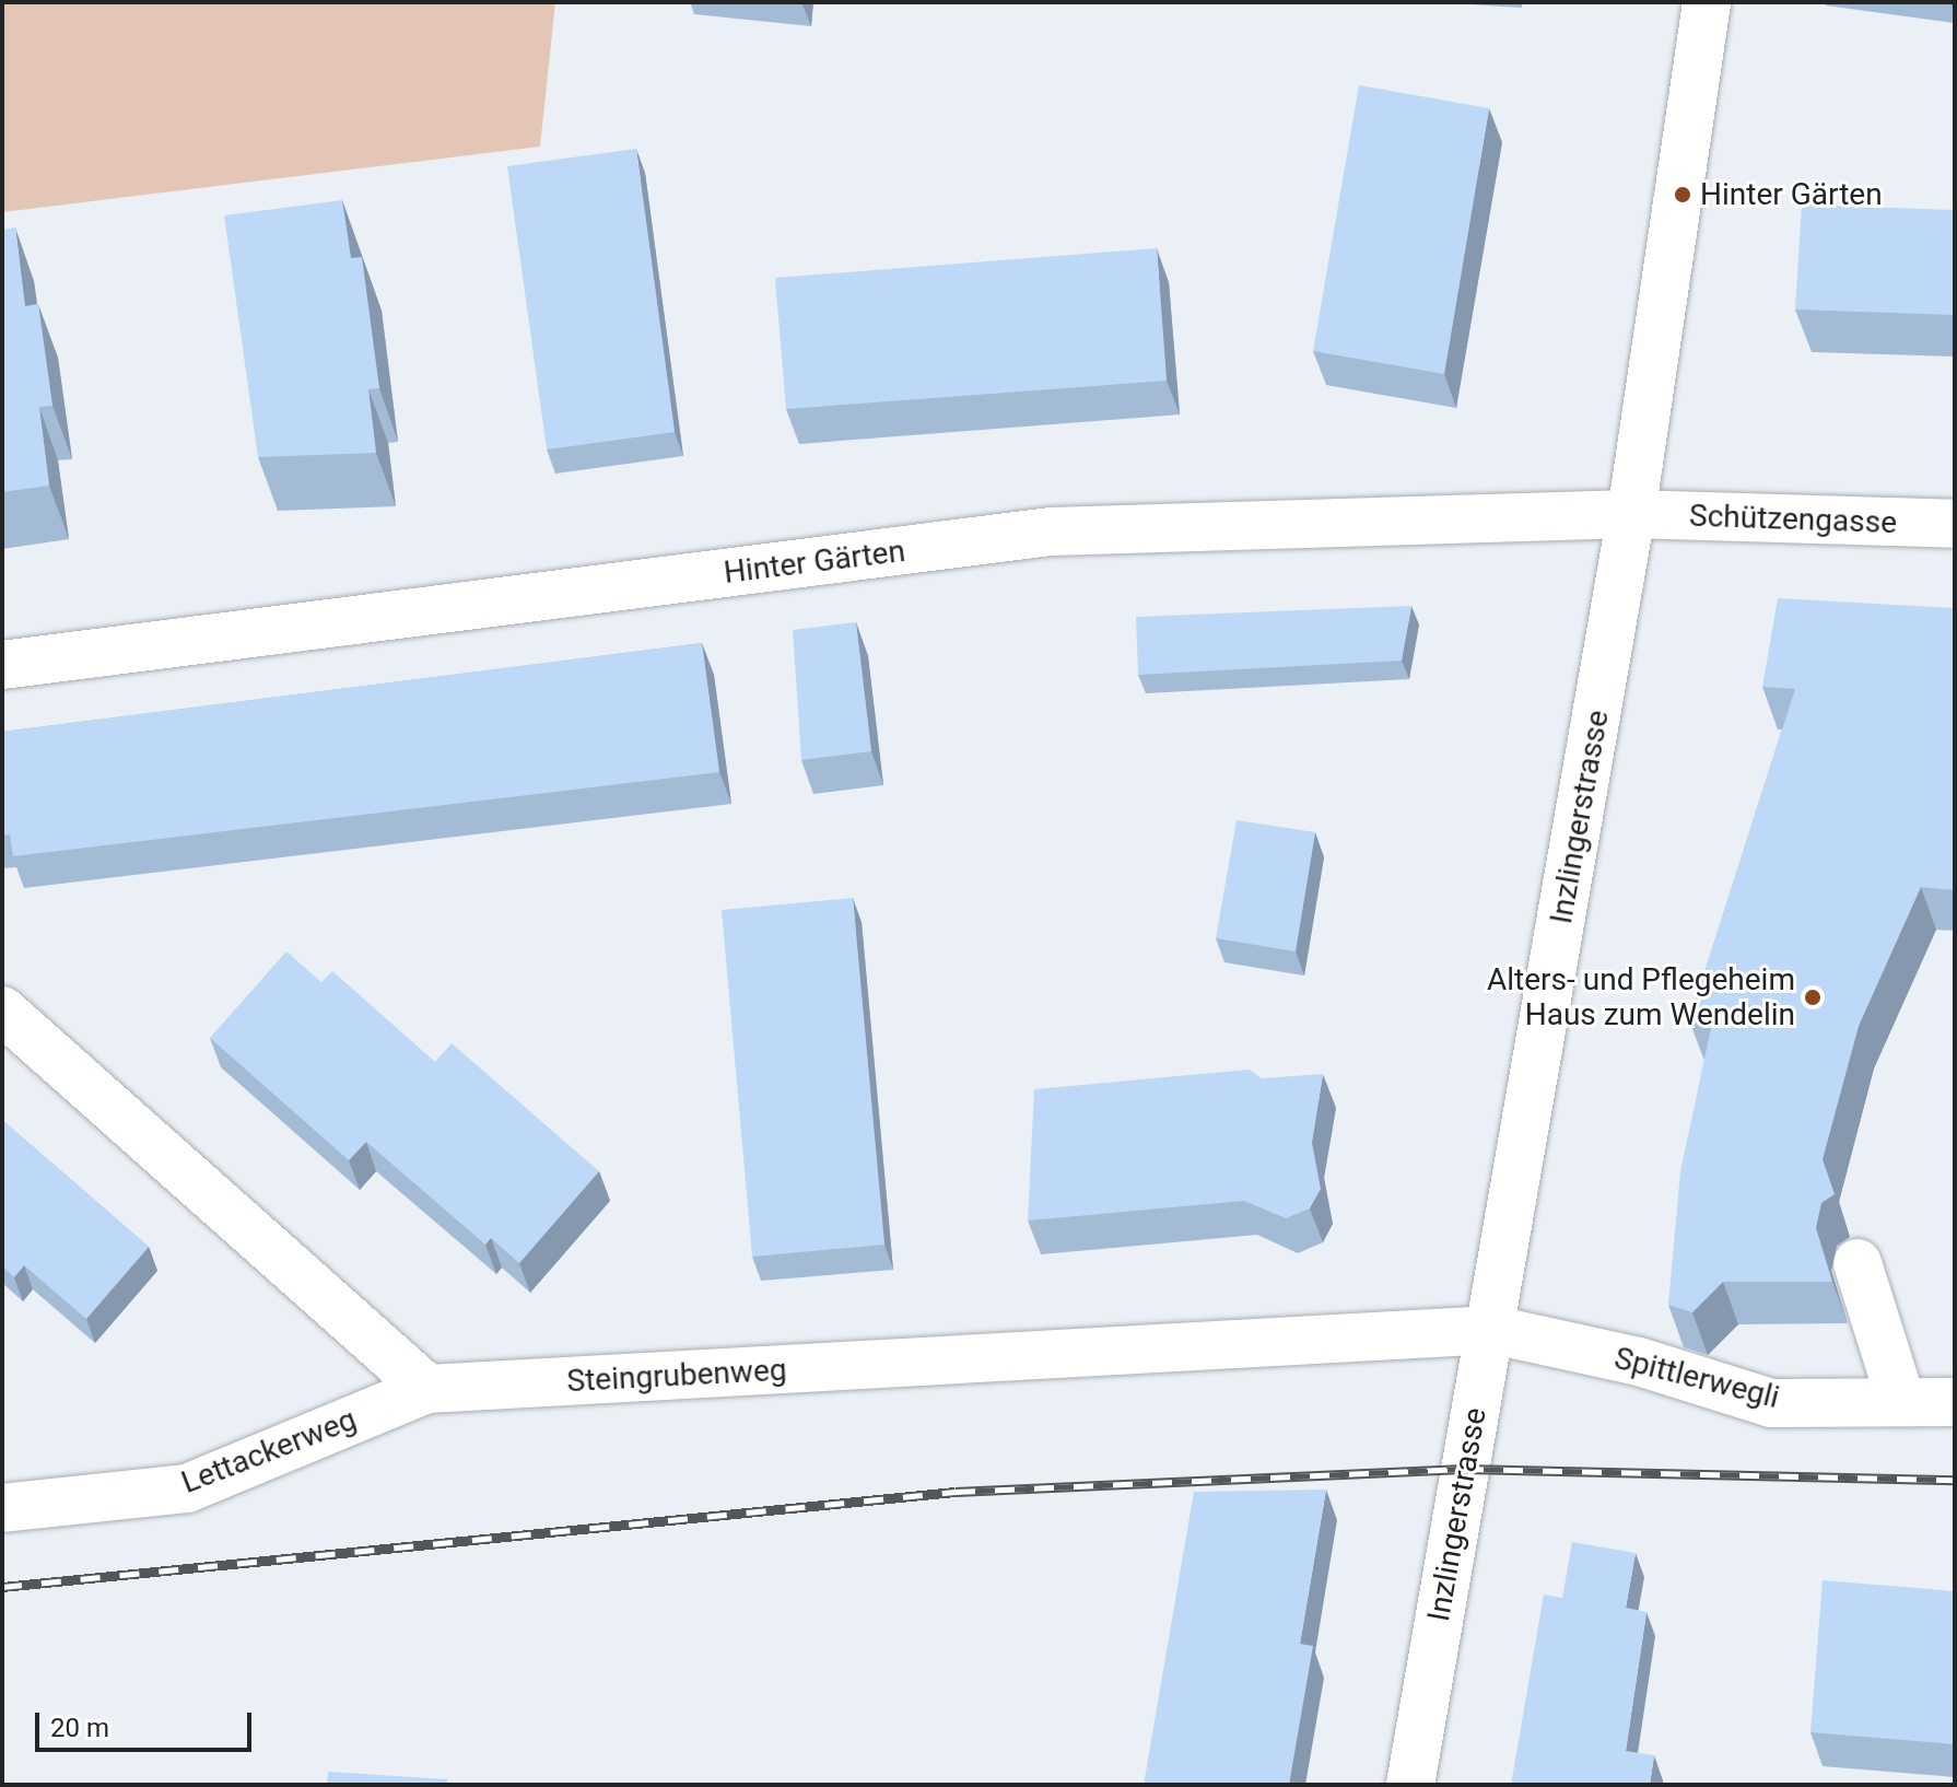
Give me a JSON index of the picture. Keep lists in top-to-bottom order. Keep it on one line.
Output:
{"streets":{"street":["Schützengasse","Hinter Gärten","Inzlingerstrasse","Steingrubenweg","Spittlerwegli","Lettackerweg"]},"crossings":[["Schützengasse","Hinter Gärten"],["Schützengasse","Inzlingerstrasse"],["Hinter Gärten","Inzlingerstrasse"],["Inzlingerstrasse","Steingrubenweg"],["Inzlingerstrasse","Spittlerwegli"],["Steingrubenweg","Spittlerwegli"],["Steingrubenweg","Lettackerweg"]],"places":["Hinter Gärten","Alters- und Pflegeheim Haus zum Wendelin"],"scale_bar":"20 m"}
